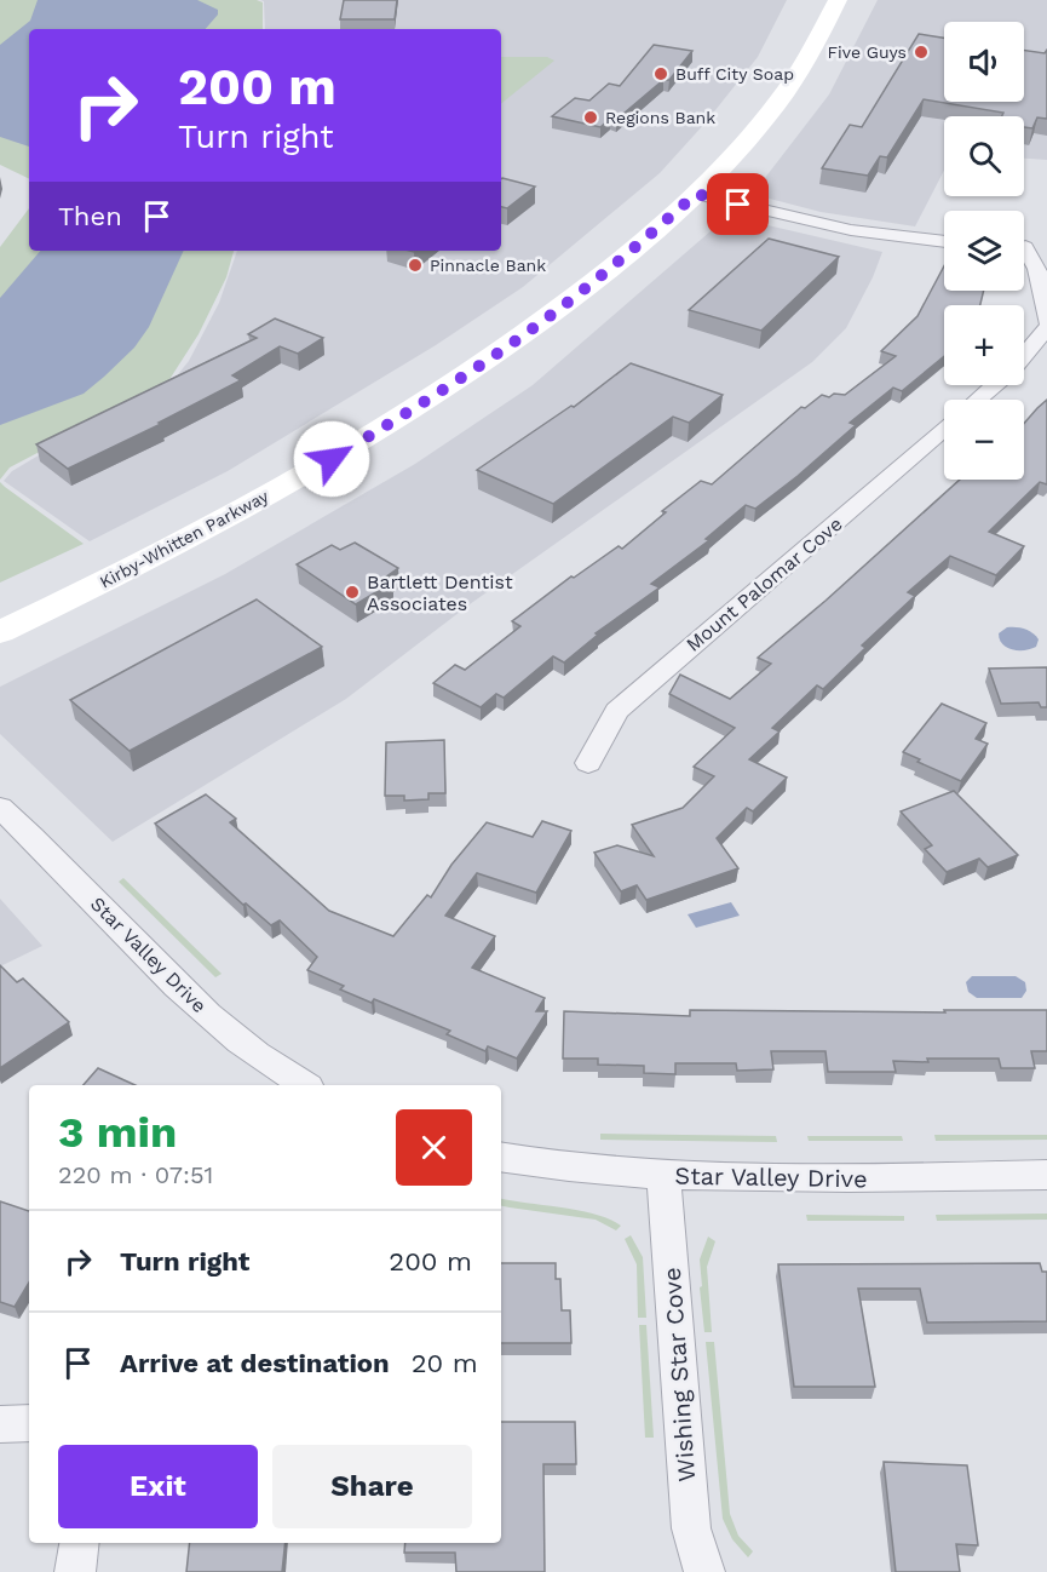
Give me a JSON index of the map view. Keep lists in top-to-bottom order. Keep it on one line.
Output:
{"streets":{"main road":["Kirby-Whitten Parkway"],"street":["Mount Palomar Cove","Star Valley Drive","Wishing Star Cove"]},"crossings":[["Star Valley Drive","Wishing Star Cove"]],"places":["Five Guys","Buff City Soap","Regions Bank","Pinnacle Bank","Bartlett Dentist Associates"],"page":{"map_buttons":["+","−"],"turn":["200 m","Turn right"],"then":"Then","heading":["3 min","220 m · 07:51"],"list":[{"name":"Turn right","value":"200 m"},{"name":"Arrive at destination","value":"20 m"}],"buttons":["Exit","Share"]}}
